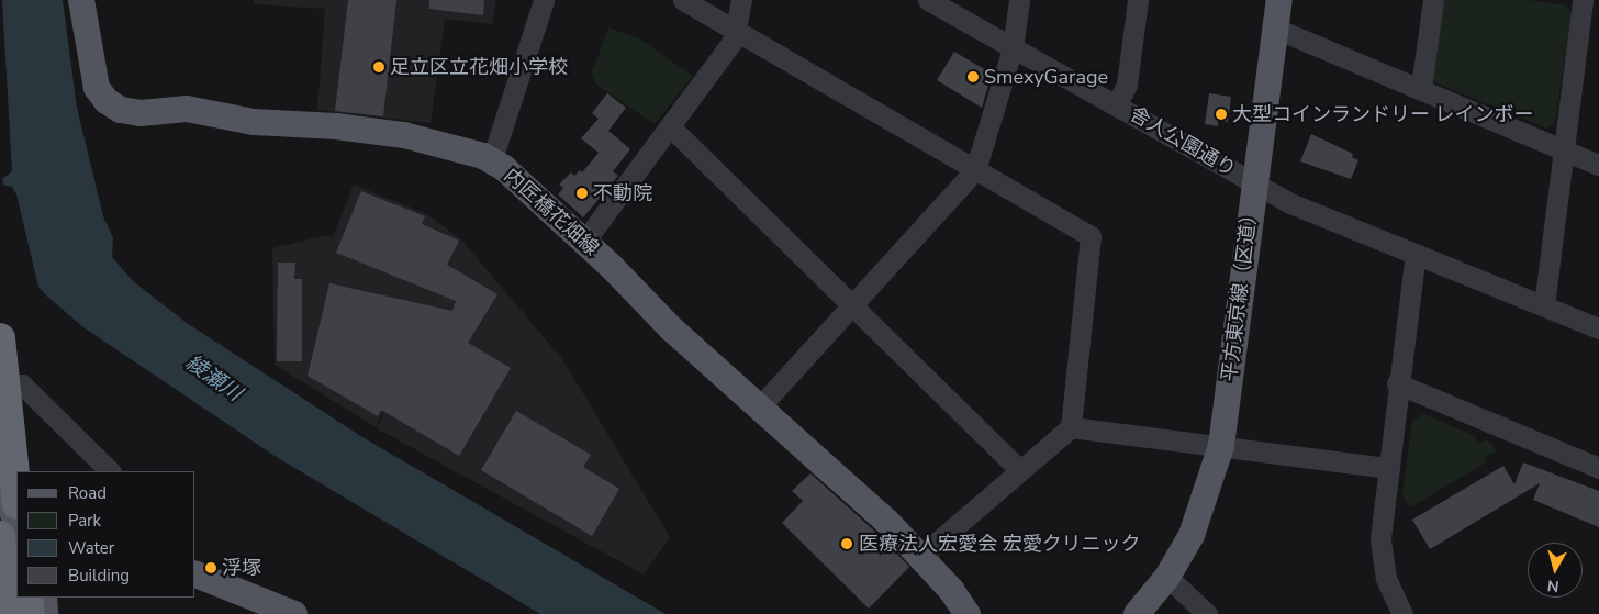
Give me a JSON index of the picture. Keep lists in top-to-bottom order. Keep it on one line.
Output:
{"streets":{"main road":["内匠橋花畑線","平方東京線（区道）"],"street":["舎人公園通り"]},"crossings":[["舎人公園通り","平方東京線（区道）"]],"water":["綾瀬川"],"places":["足立区立花畑小学校","SmexyGarage","大型コインランドリー レインボー","不動院","医療法人宏愛会 宏愛クリニック","浮塚"],"legend":["Road","Park","Water","Building"],"north":"bottom"}
